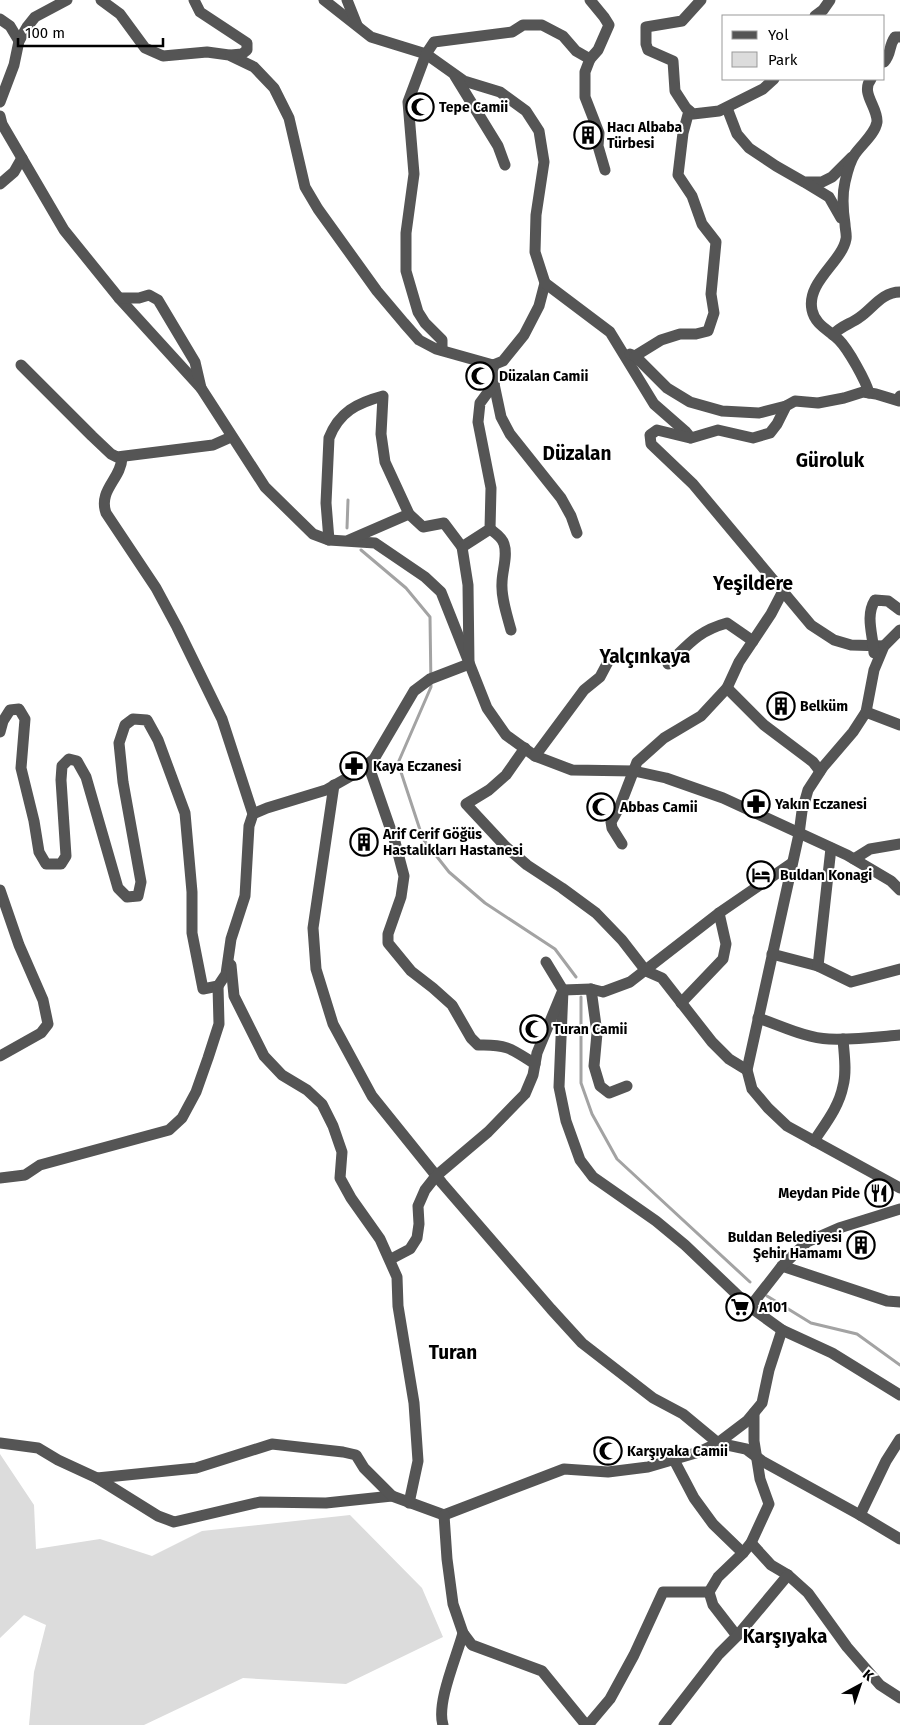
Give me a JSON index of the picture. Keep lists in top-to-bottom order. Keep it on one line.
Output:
{"districts":["Düzalan","Güroluk","Yeşildere","Yalçınkaya","Turan","Karşıyaka"],"places":{"mosque":["Tepe Camii","Düzalan Camii","Abbas Camii","Turan Camii","Karşıyaka Camii"],"building":["Hacı Albaba Türbesi","Belküm","Arif Cerif Göğüs Hastalıkları Hastanesi","Buldan Belediyesi Şehir Hamamı"],"pharmacy":["Kaya Eczanesi","Yakın Eczanesi"],"hotel":["Buldan Konagi"],"restaurant":["Meydan Pide"],"supermarket":["A101"]},"legend":["Yol","Park"],"scale_bar":"100 m","north":"top right"}
